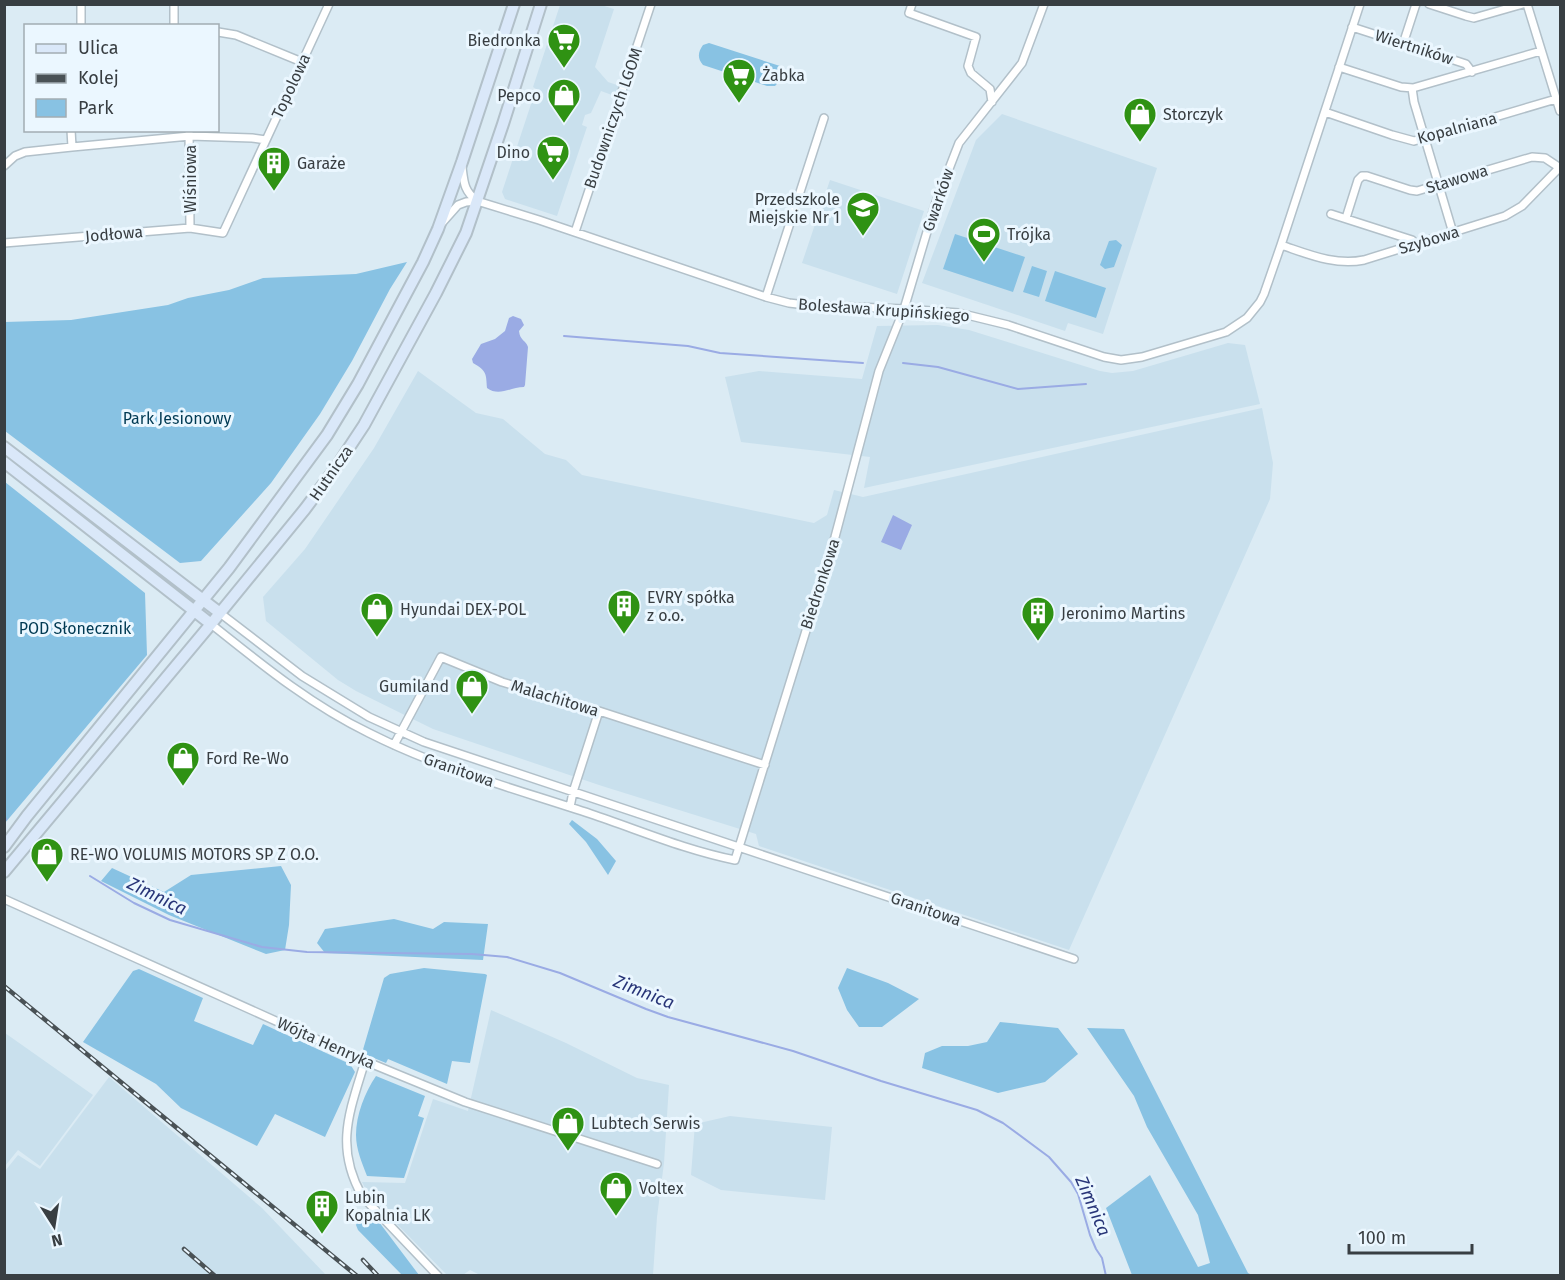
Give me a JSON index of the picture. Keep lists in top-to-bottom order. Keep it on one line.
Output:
{"streets":{"main road":["Hutnicza"],"street":["Wiertników","Topolowa","Budowniczych LGOM","Kopalniana","Wiśniowa","Stawowa","Gwarków","Jodłowa","Szybowa","Bolesława Krupińskiego","Biedronkowa","Malachitowa","Granitowa","Wójta Henryka"]},"crossings":[["Wiertników","Bolesława Krupińskiego"],["Topolowa","Jodłowa"],["Budowniczych LGOM","Bolesława Krupińskiego"],["Kopalniana","Bolesława Krupińskiego"],["Wiśniowa","Jodłowa"],["Stawowa","Szybowa"],["Gwarków","Bolesława Krupińskiego"],["Gwarków","Biedronkowa"],["Szybowa","Bolesława Krupińskiego"],["Bolesława Krupińskiego","Hutnicza"],["Bolesława Krupińskiego","Biedronkowa"],["Hutnicza","Granitowa"],["Biedronkowa","Malachitowa"],["Biedronkowa","Granitowa"],["Malachitowa","Granitowa"]],"water":["Zimnica"],"parks":["Park Jesionowy","POD Słonecznik"],"places":{"supermarket":["Biedronka","Żabka","Dino"],"shop":["Pepco","Storczyk","Hyundai DEX-POL","Gumiland","Ford Re-Wo","RE-WO VOLUMIS MOTORS SP Z O.O.","Lubtech Serwis","Voltex"],"building":["Garaże","EVRY spółka z o.o.","Jeronimo Martins","Lubin Kopalnia LK"],"school or university":["Przedszkole Miejskie Nr 1"],"sports":["Trójka"]},"legend":["Ulica","Kolej","Park"],"scale_bar":"100 m","north":"bottom"}
